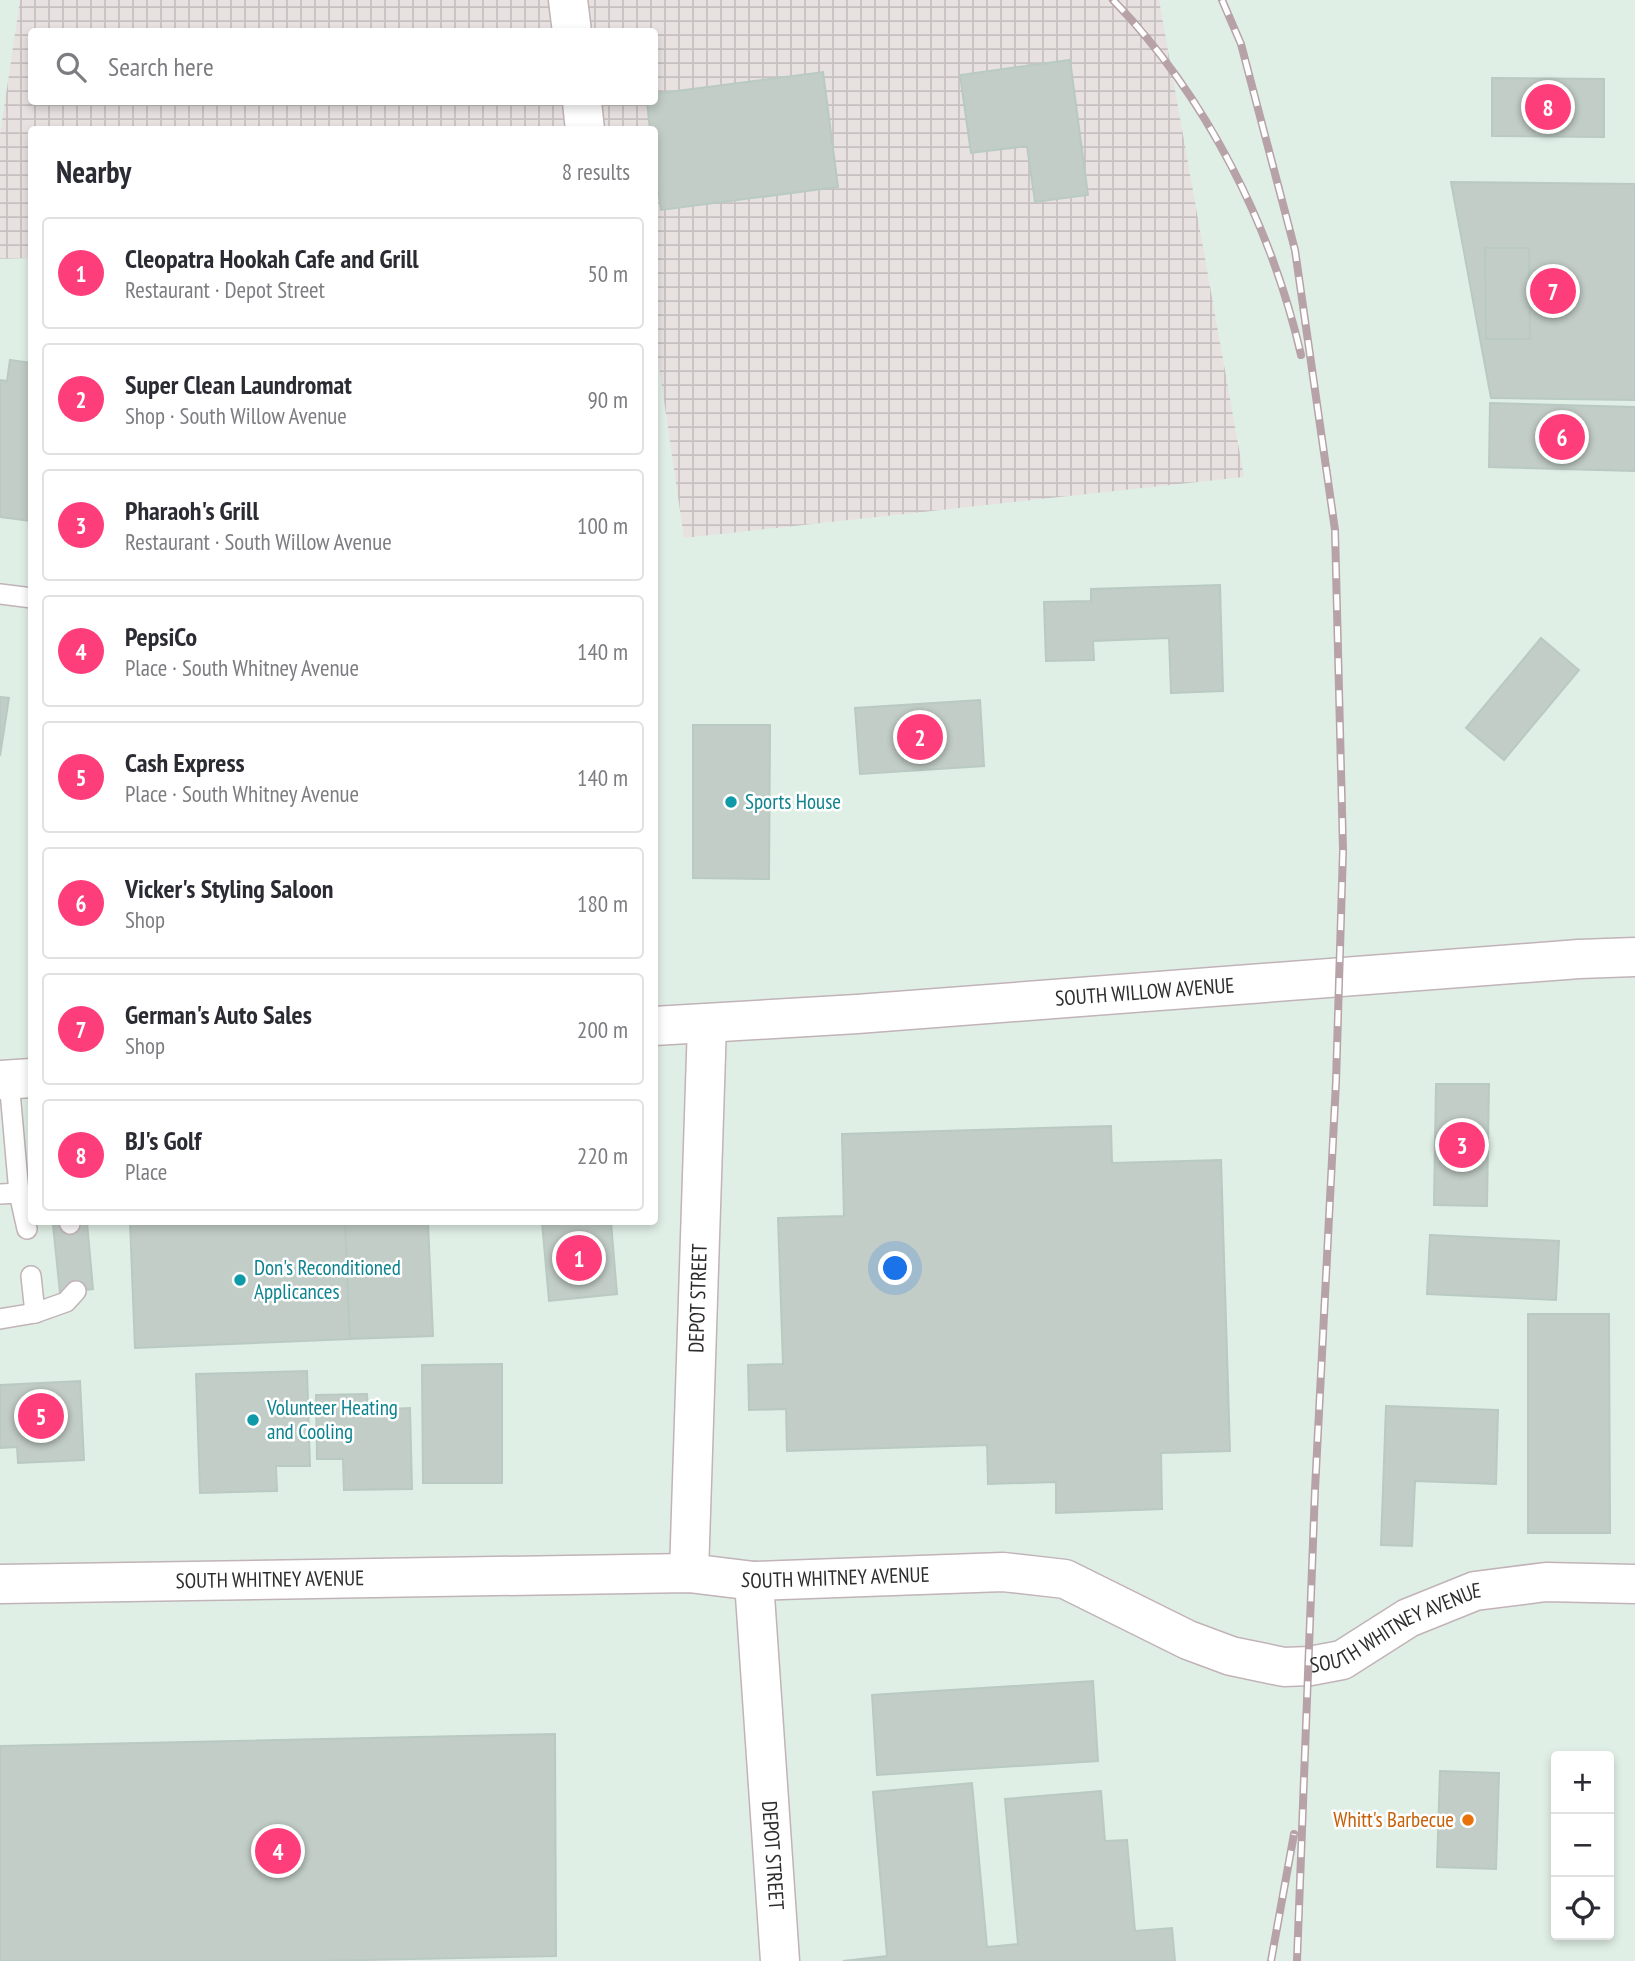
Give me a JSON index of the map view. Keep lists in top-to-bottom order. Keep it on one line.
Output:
{"streets":{"street":["SOUTH WILLOW AVENUE","DEPOT STREET","SOUTH WHITNEY AVENUE"]},"crossings":[["SOUTH WILLOW AVENUE","DEPOT STREET"],["DEPOT STREET","SOUTH WHITNEY AVENUE"]],"places":["Sports House","Don's Reconditioned Applicances","Volunteer Heating and Cooling","Whitt's Barbecue"],"page":{"search":"Search here","pins":["8","7","6","2","3","1","5","4"],"heading":["Nearby","8 results"],"list":[{"mark":"1","name":"Cleopatra Hookah Cafe and Grill","note":"Restaurant · Depot Street","value":"50 m"},{"mark":"2","name":"Super Clean Laundromat","note":"Shop · South Willow Avenue","value":"90 m"},{"mark":"3","name":"Pharaoh's Grill","note":"Restaurant · South Willow Avenue","value":"100 m"},{"mark":"4","name":"PepsiCo","note":"Place · South Whitney Avenue","value":"140 m"},{"mark":"5","name":"Cash Express","note":"Place · South Whitney Avenue","value":"140 m"},{"mark":"6","name":"Vicker's Styling Saloon","note":"Shop","value":"180 m"},{"mark":"7","name":"German's Auto Sales","note":"Shop","value":"200 m"},{"mark":"8","name":"BJ's Golf","note":"Place","value":"220 m"}],"map_buttons":["+","−"]}}
